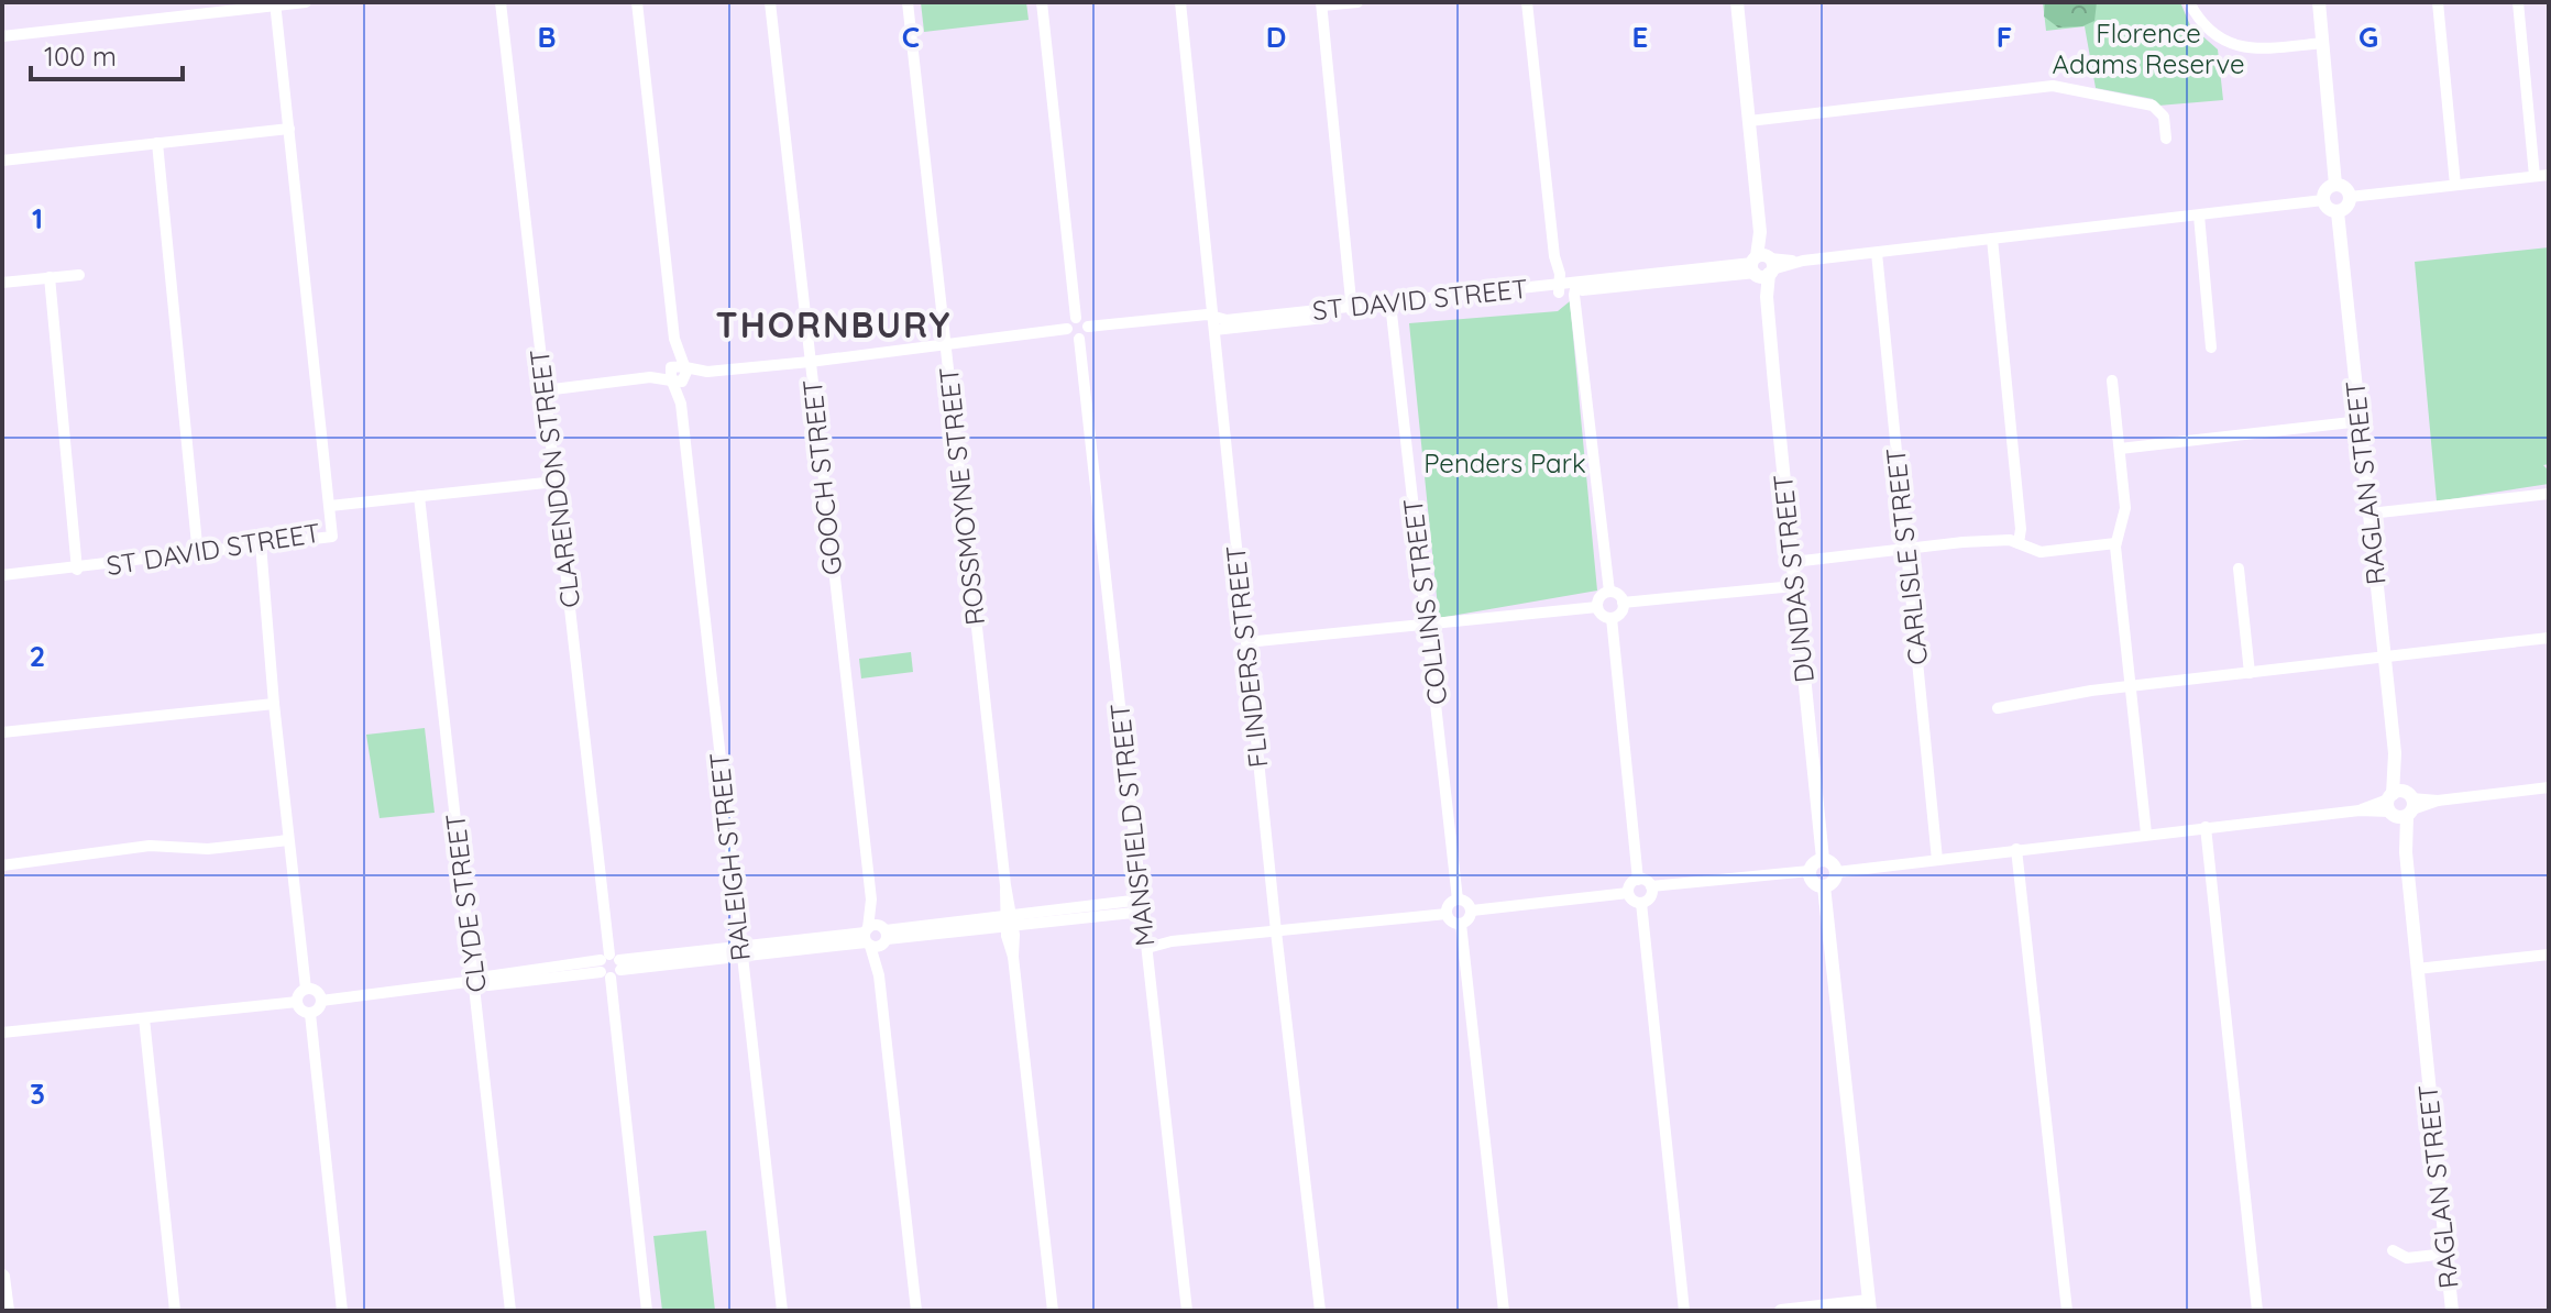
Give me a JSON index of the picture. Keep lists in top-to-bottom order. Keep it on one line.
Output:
{"streets":{"street":["ST DAVID STREET","GOOCH STREET","CLARENDON STREET","RAGLAN STREET","ROSSMOYNE STREET","CARLISLE STREET","DUNDAS STREET","COLLINS STREET","FLINDERS STREET","MANSFIELD STREET","RALEIGH STREET","CLYDE STREET"]},"crossings":[["ST DAVID STREET","CLARENDON STREET"],["ST DAVID STREET","RAGLAN STREET"],["ST DAVID STREET","CARLISLE STREET"],["ST DAVID STREET","DUNDAS STREET"],["ST DAVID STREET","COLLINS STREET"],["ST DAVID STREET","FLINDERS STREET"],["ST DAVID STREET","CLYDE STREET"]],"districts":["THORNBURY"],"parks":["Florence Adams Reserve","Penders Park"],"scale_bar":"100 m","grid":{"columns":["B","C","D","E","F","G"],"rows":["1","2","3"]}}
